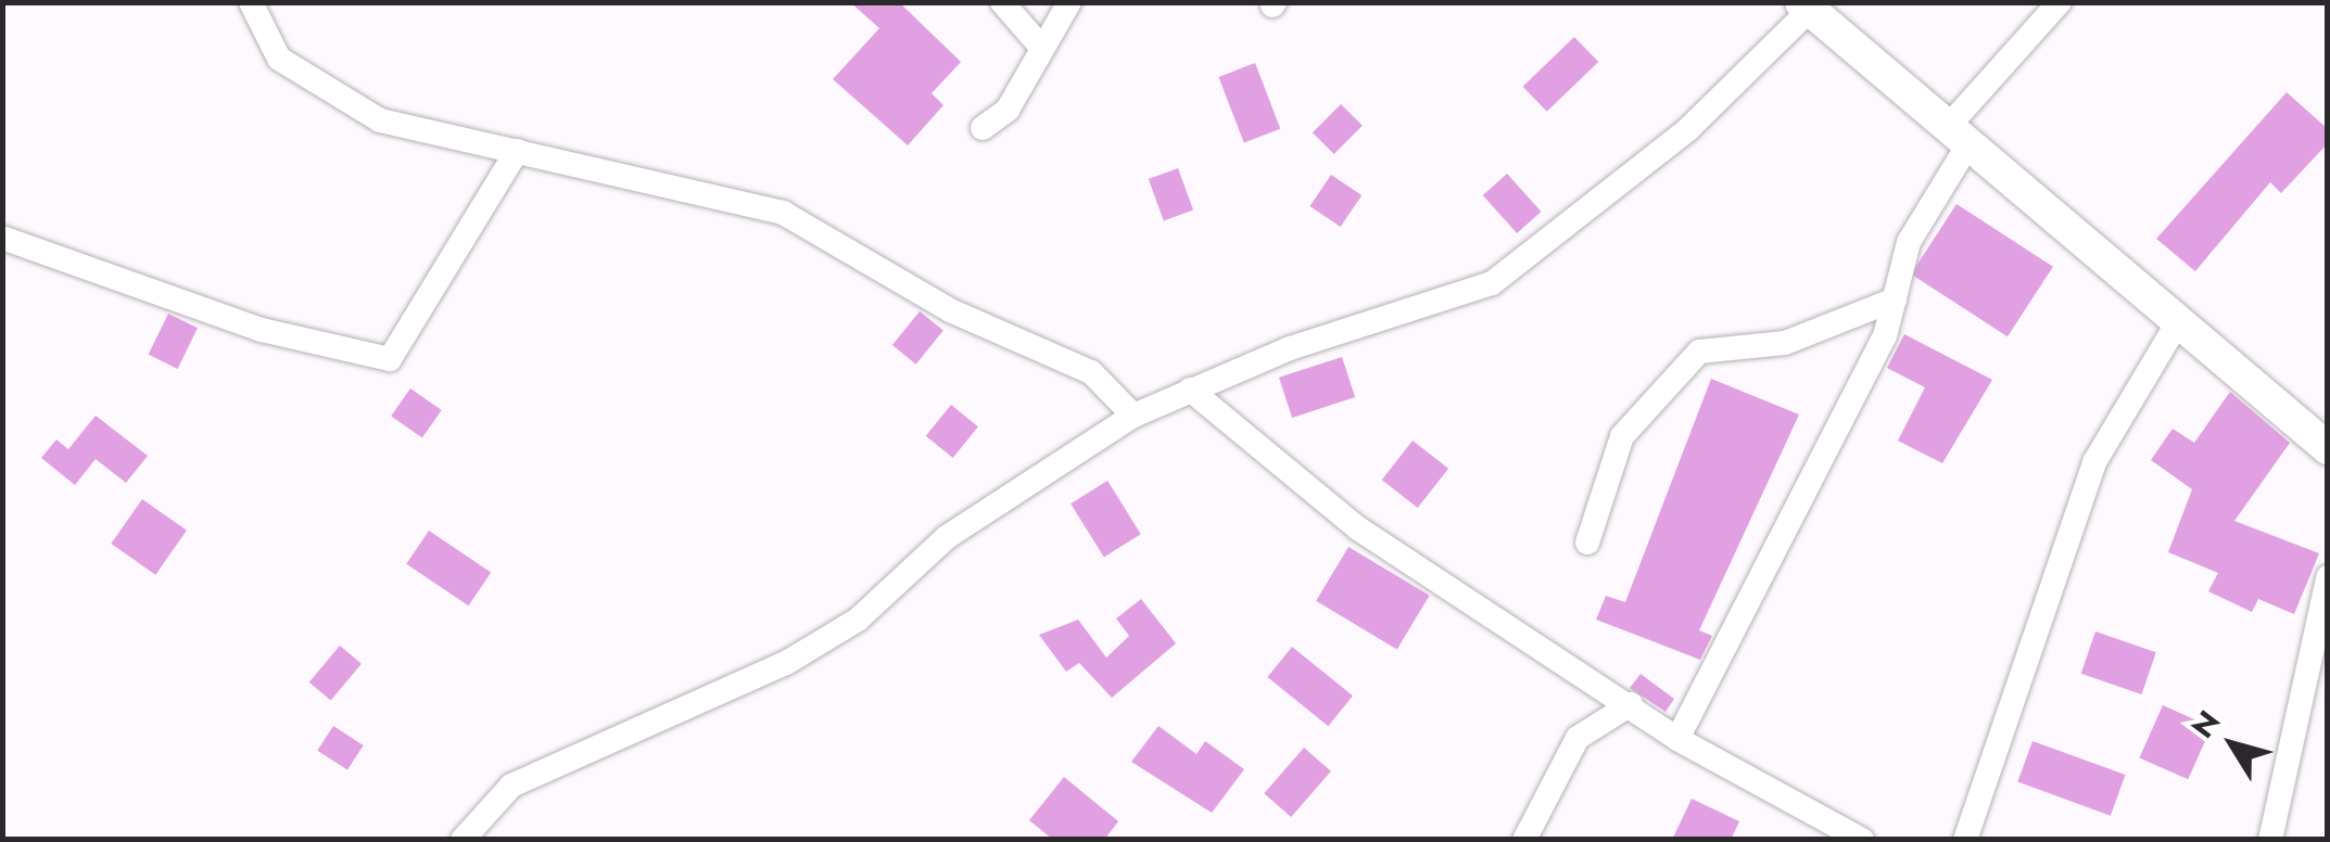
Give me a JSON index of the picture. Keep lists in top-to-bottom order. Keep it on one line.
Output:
{"north":"top left"}
